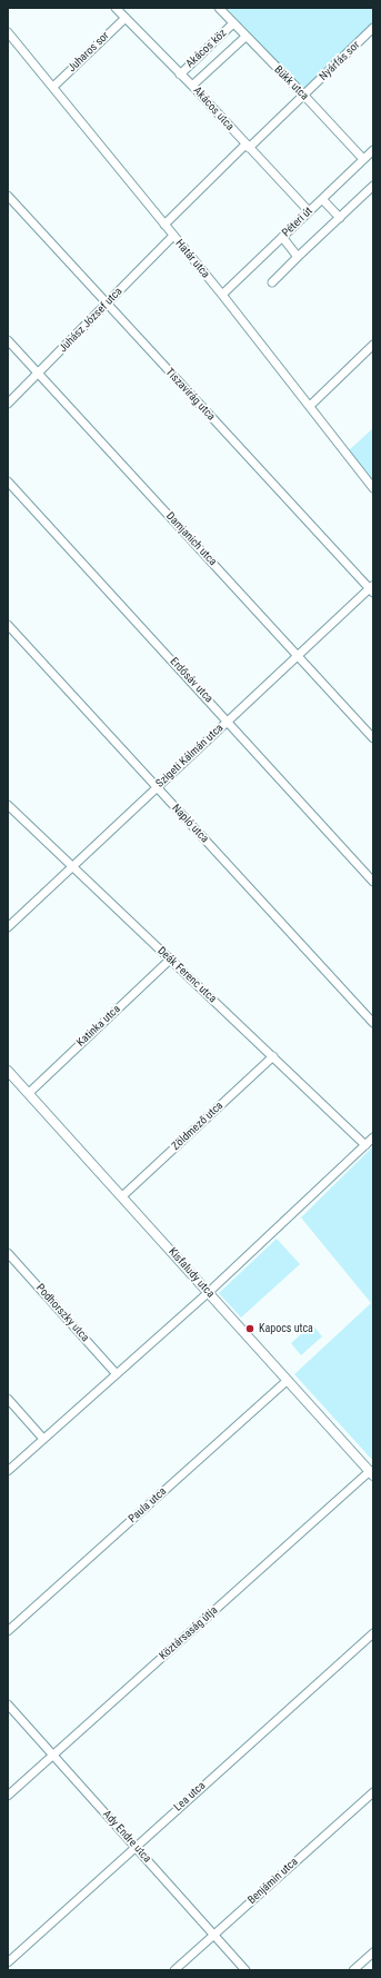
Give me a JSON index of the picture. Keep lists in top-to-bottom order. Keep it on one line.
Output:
{"streets":{"street":["Akácos köz","Juharos sor","Nyárfás sor","Bükk utca","Akácos utca","Péteri út","Határ utca","Juhász József utca","Tiszavirág utca","Damjanich utca","Erdősáv utca","Szigeti Kálmán utca","Napló utca","Deák Ferenc utca","Katinka utca","Zöldmező utca","Kisfaludy utca","Podhorszky utca","Paula utca","Köztársaság útja","Lea utca","Ady Endre utca","Benjámin utca"]},"crossings":[["Akácos köz","Bükk utca"],["Akácos köz","Akácos utca"],["Juharos sor","Akácos utca"],["Juharos sor","Határ utca"],["Nyárfás sor","Bükk utca"],["Nyárfás sor","Akácos utca"],["Nyárfás sor","Határ utca"],["Bükk utca","Péteri út"],["Akácos utca","Péteri út"],["Péteri út","Határ utca"],["Határ utca","Juhász József utca"],["Juhász József utca","Tiszavirág utca"],["Juhász József utca","Damjanich utca"],["Tiszavirág utca","Szigeti Kálmán utca"],["Damjanich utca","Szigeti Kálmán utca"],["Erdősáv utca","Szigeti Kálmán utca"],["Szigeti Kálmán utca","Napló utca"],["Szigeti Kálmán utca","Deák Ferenc utca"],["Deák Ferenc utca","Katinka utca"],["Deák Ferenc utca","Zöldmező utca"],["Katinka utca","Kisfaludy utca"],["Zöldmező utca","Kisfaludy utca"],["Kisfaludy utca","Paula utca"],["Kisfaludy utca","Köztársaság útja"],["Köztársaság útja","Ady Endre utca"],["Lea utca","Ady Endre utca"],["Ady Endre utca","Benjámin utca"]],"places":["Kapocs utca"]}
